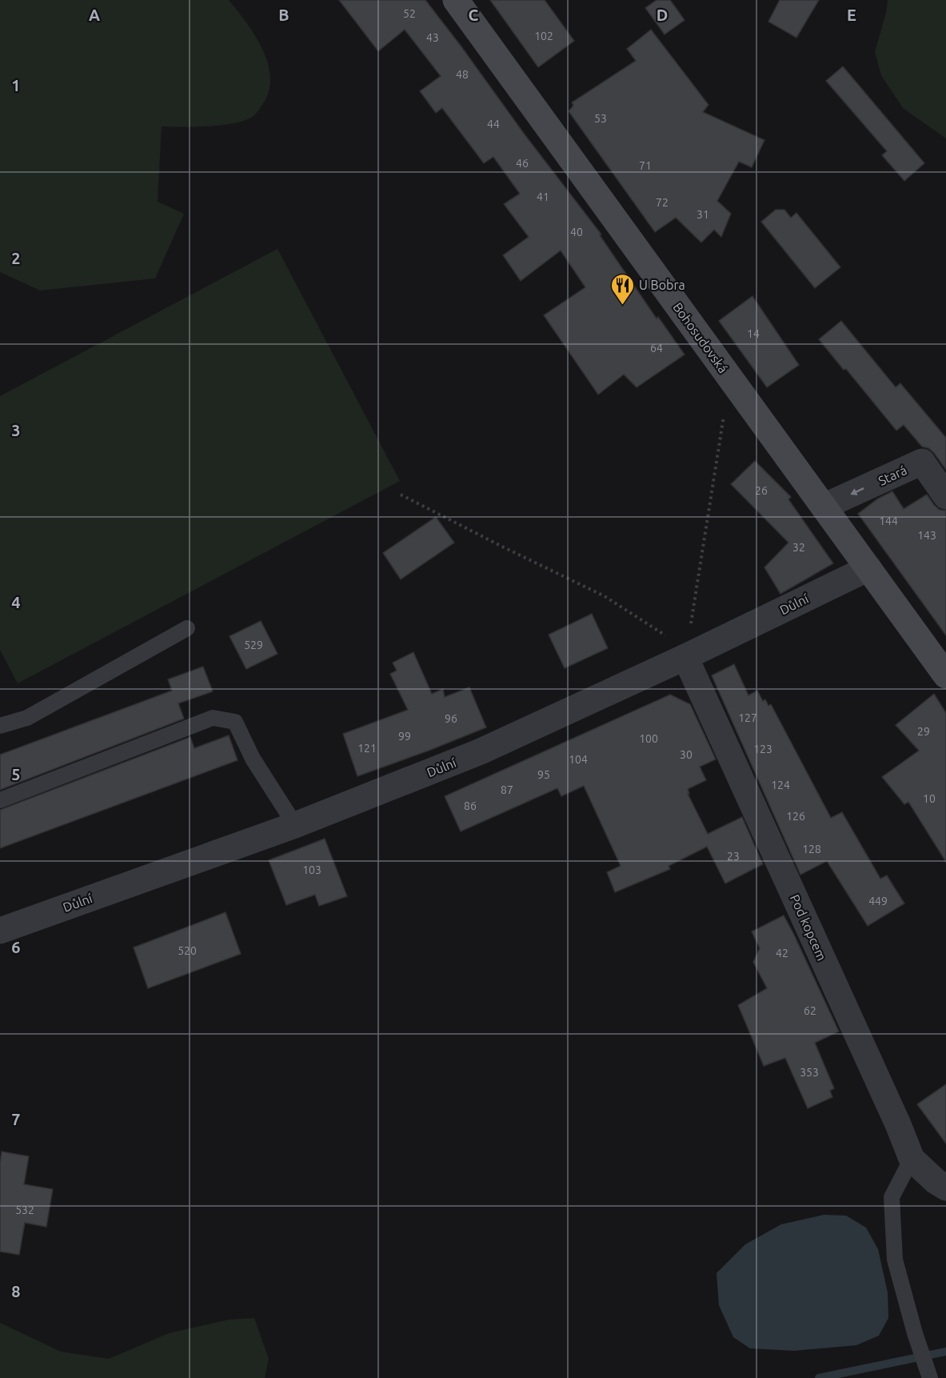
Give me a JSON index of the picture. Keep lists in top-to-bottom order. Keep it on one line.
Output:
{"streets":{"street":["Bohosudovská","Stará","Důlní","Pod kopcem"]},"crossings":[["Bohosudovská","Stará"],["Bohosudovská","Důlní"],["Důlní","Pod kopcem"]],"one_way":["Stará"],"places":{"restaurant":["U Bobra"]},"house_numbers":["52","102","43","48","53","44","46","71","41","72","31","40","14","64","26","144","143","32","529","127","96","29","99","100","121","123","30","104","95","124","87","10","86","126","128","23","103","449","520","42","62","353","532"],"grid":{"columns":["A","B","C","D","E"],"rows":["1","2","3","4","5","6","7","8"]}}
